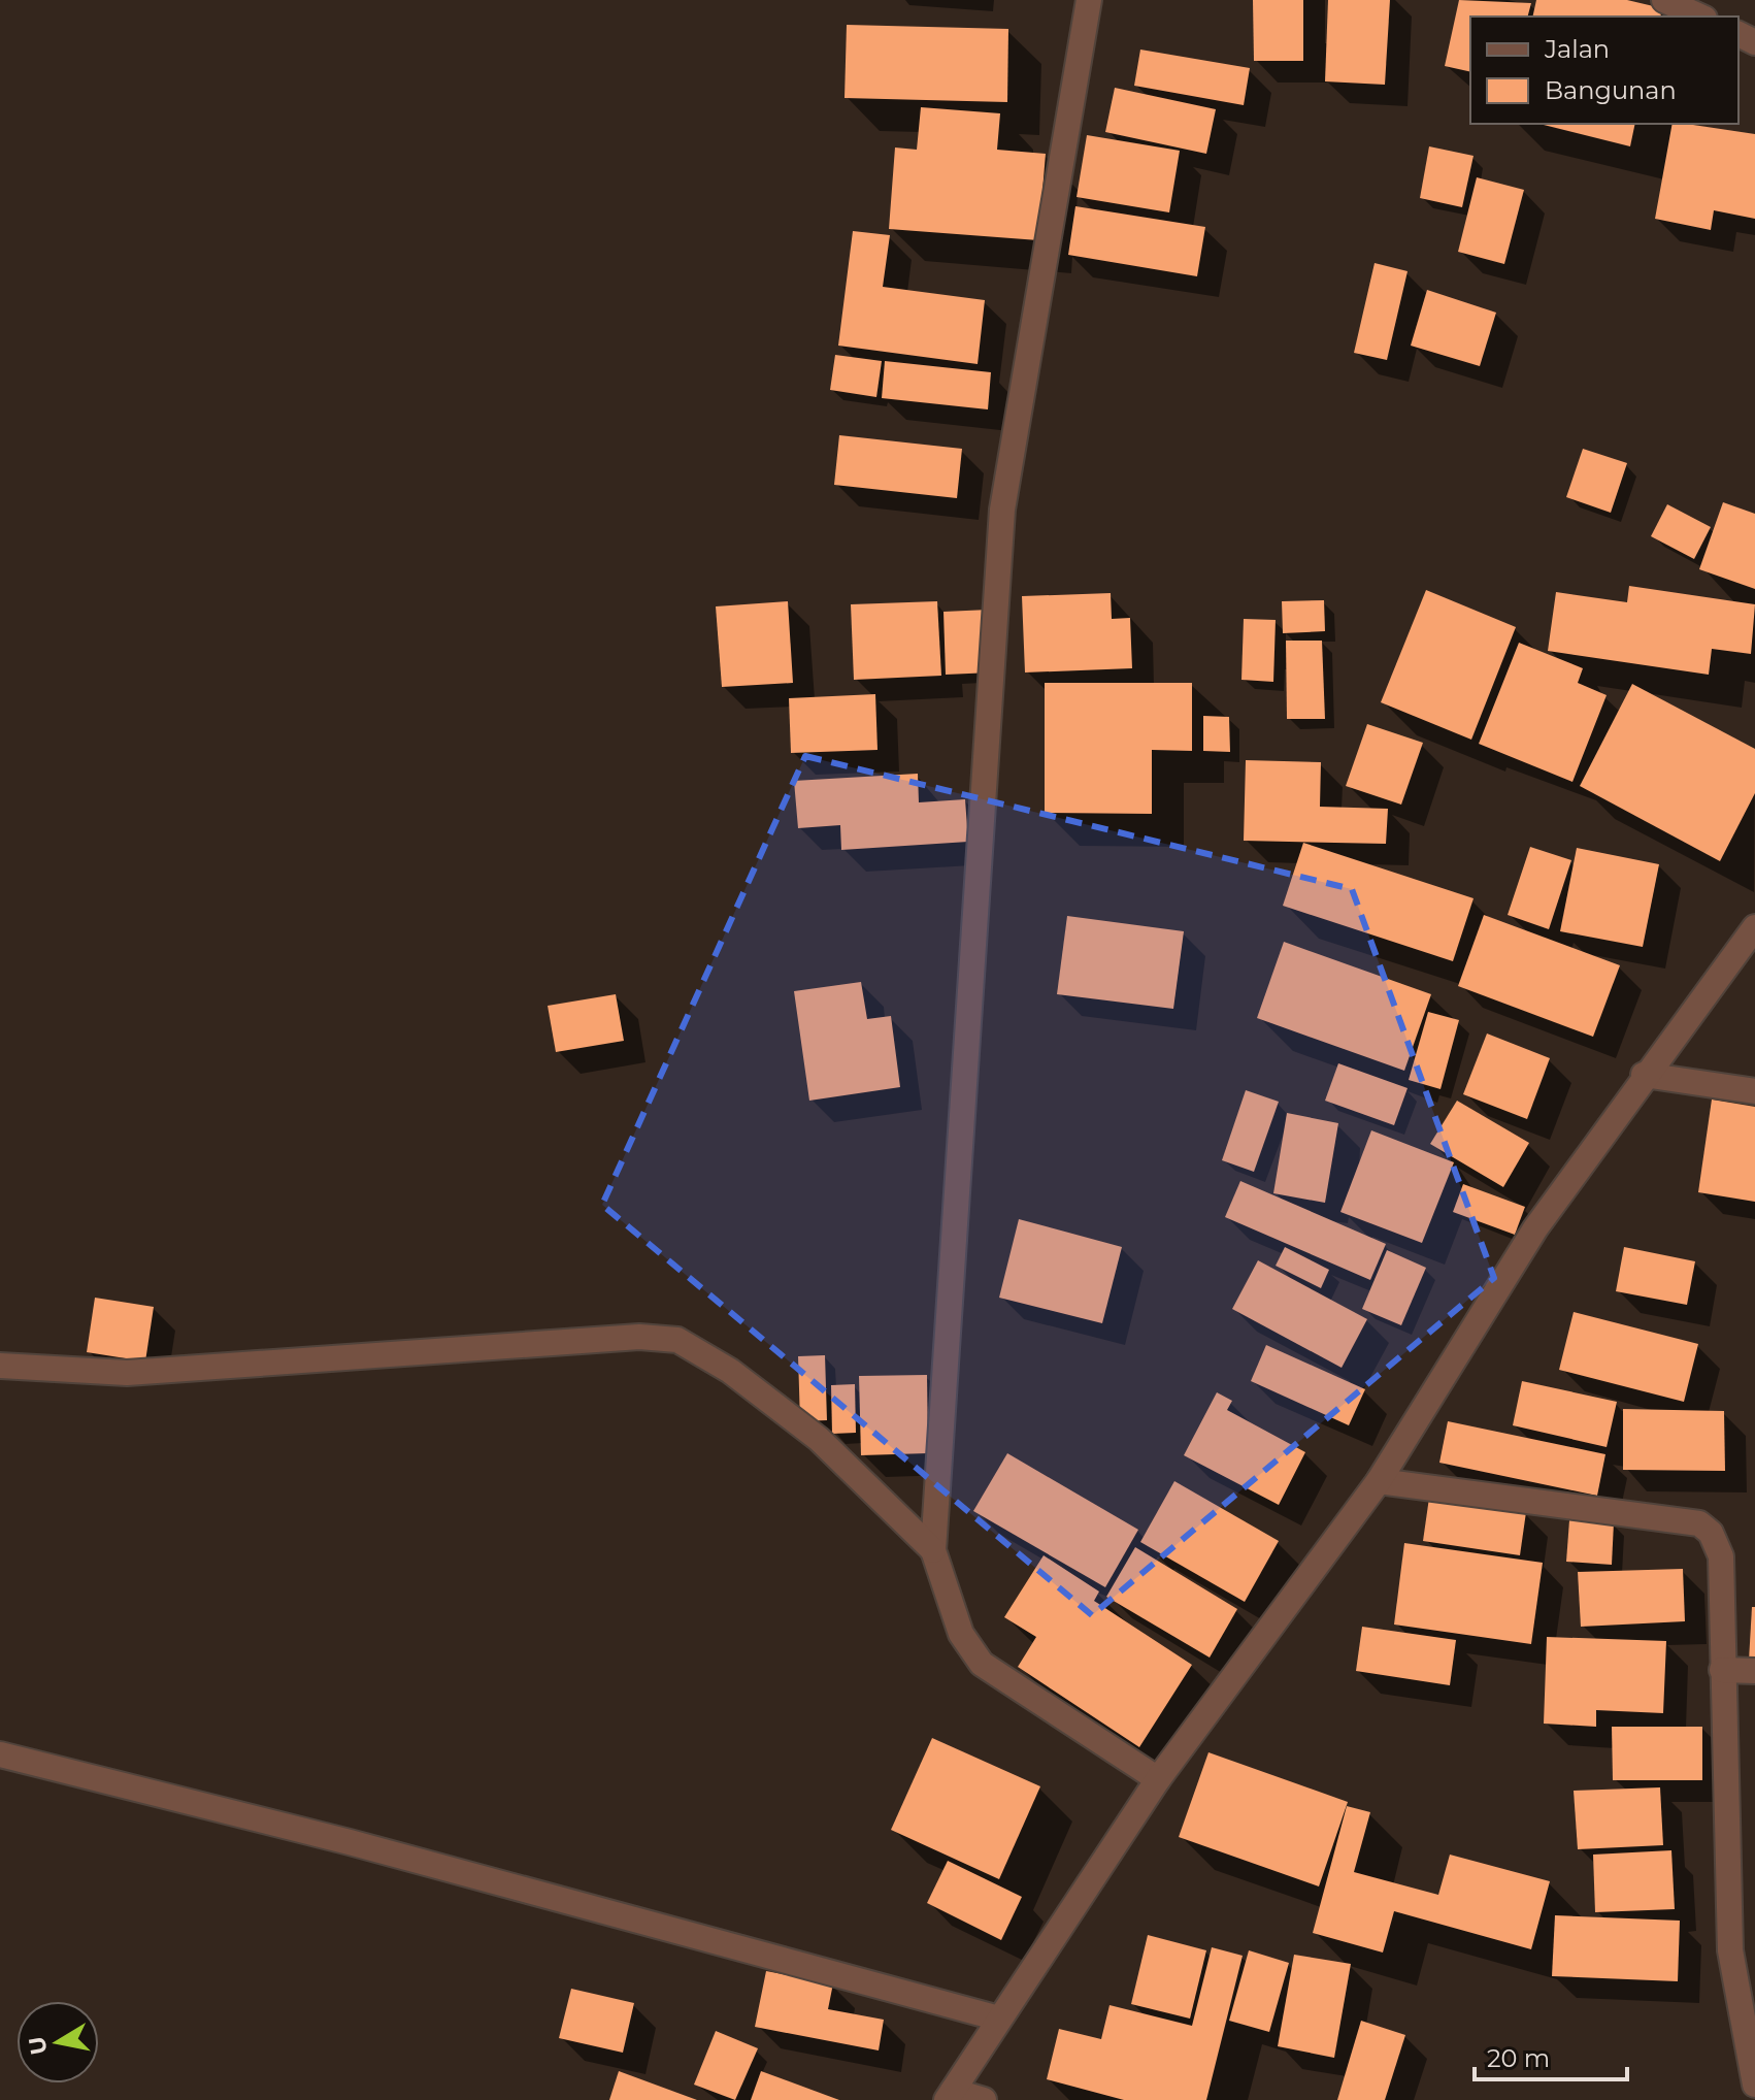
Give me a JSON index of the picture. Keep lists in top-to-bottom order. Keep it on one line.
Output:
{"legend":["Jalan","Bangunan"],"scale_bar":"20 m","north":"left"}
